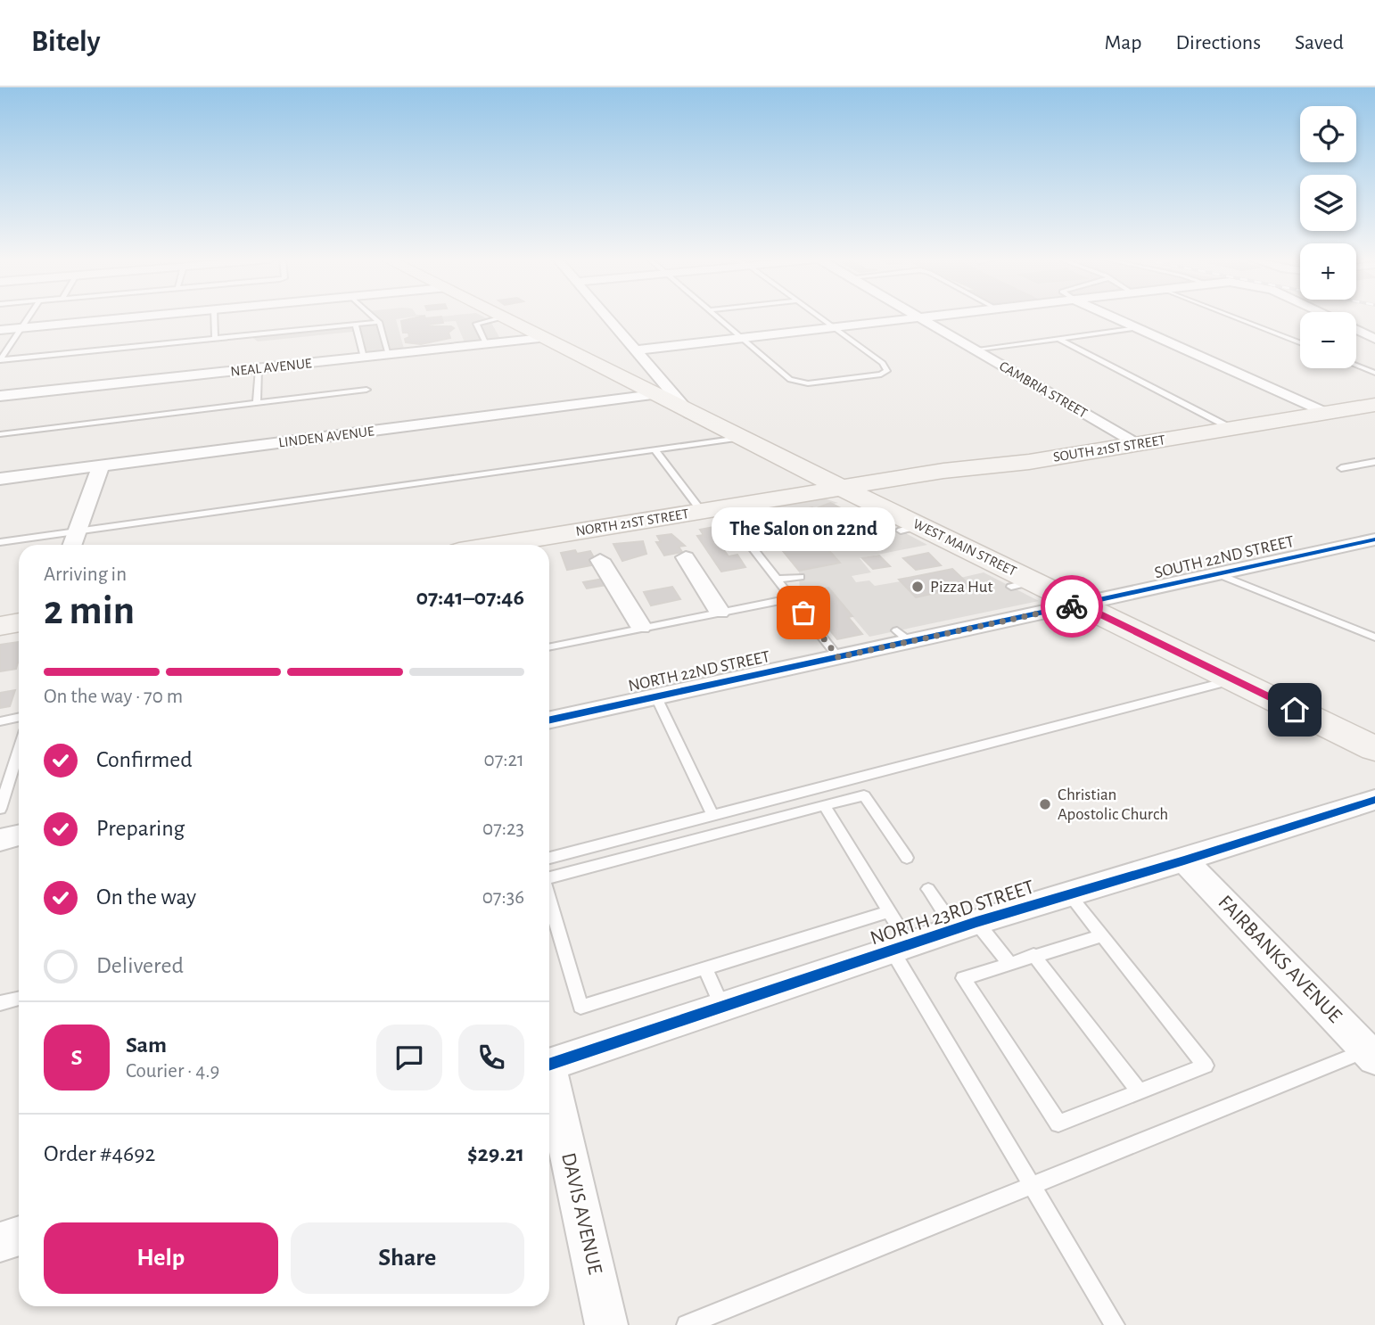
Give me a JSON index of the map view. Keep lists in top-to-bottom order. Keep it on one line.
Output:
{"streets":{"main road":["SOUTH 21ST STREET","NORTH 21ST STREET","WEST MAIN STREET"],"street":["NEAL AVENUE","CAMBRIA STREET","LINDEN AVENUE","SOUTH 22ND STREET","NORTH 22ND STREET","NORTH 23RD STREET","FAIRBANKS AVENUE","DAVIS AVENUE"]},"crossings":[["NEAL AVENUE","WEST MAIN STREET"],["CAMBRIA STREET","SOUTH 21ST STREET"],["LINDEN AVENUE","WEST MAIN STREET"],["SOUTH 21ST STREET","NORTH 21ST STREET"],["SOUTH 21ST STREET","WEST MAIN STREET"],["NORTH 21ST STREET","WEST MAIN STREET"],["WEST MAIN STREET","SOUTH 22ND STREET"],["WEST MAIN STREET","NORTH 22ND STREET"],["SOUTH 22ND STREET","NORTH 22ND STREET"],["NORTH 23RD STREET","FAIRBANKS AVENUE"]],"places":["Pizza Hut","The Salon on 22nd","Christian Apostolic Church"],"page":{"header":"Bitely","nav":["Map","Directions","Saved"],"map_buttons":["+","−"],"bubble":"The Salon on 22nd","heading":["2 min","Arriving in","07:41–07:46"],"panel":["Sam","Courier · 4.9","Order #4692","$29.21"],"bar":"On the way · 70 m","list":[["Confirmed","07:21"],["Preparing","07:23"],["On the way","07:36"],"Delivered"],"round":"S","buttons":["Help","Share"]}}
